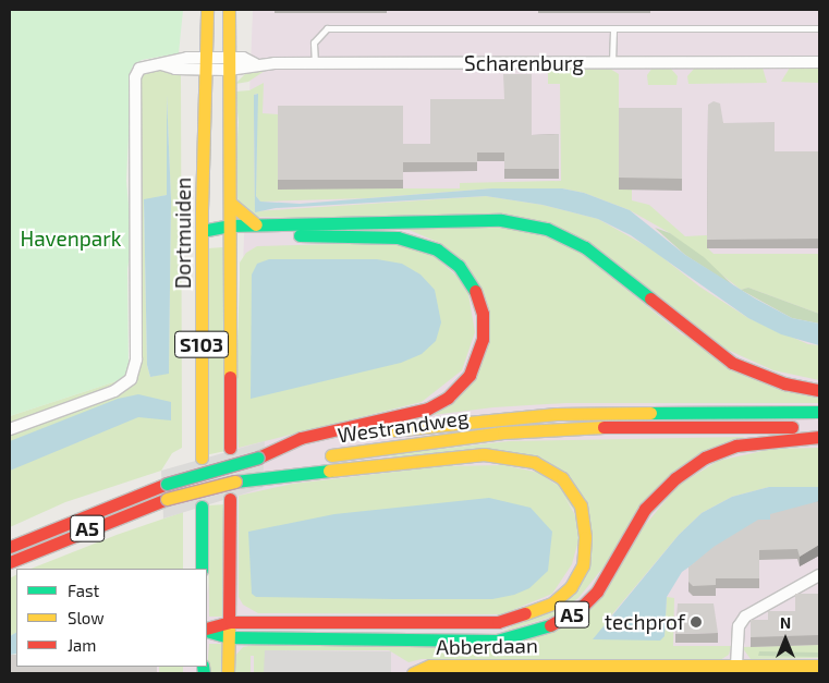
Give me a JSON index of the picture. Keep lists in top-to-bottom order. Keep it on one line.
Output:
{"streets":{"main road":["Dortmuiden","S103","Westrandweg","A5","Abberdaan"],"street":["Scharenburg"]},"crossings":[["Scharenburg","Dortmuiden"],["Scharenburg","S103"],["S103","A5"],["Westrandweg","A5"]],"parks":["Havenpark"],"places":["techprof"],"legend":["Fast","Slow","Jam"],"north":"top"}
